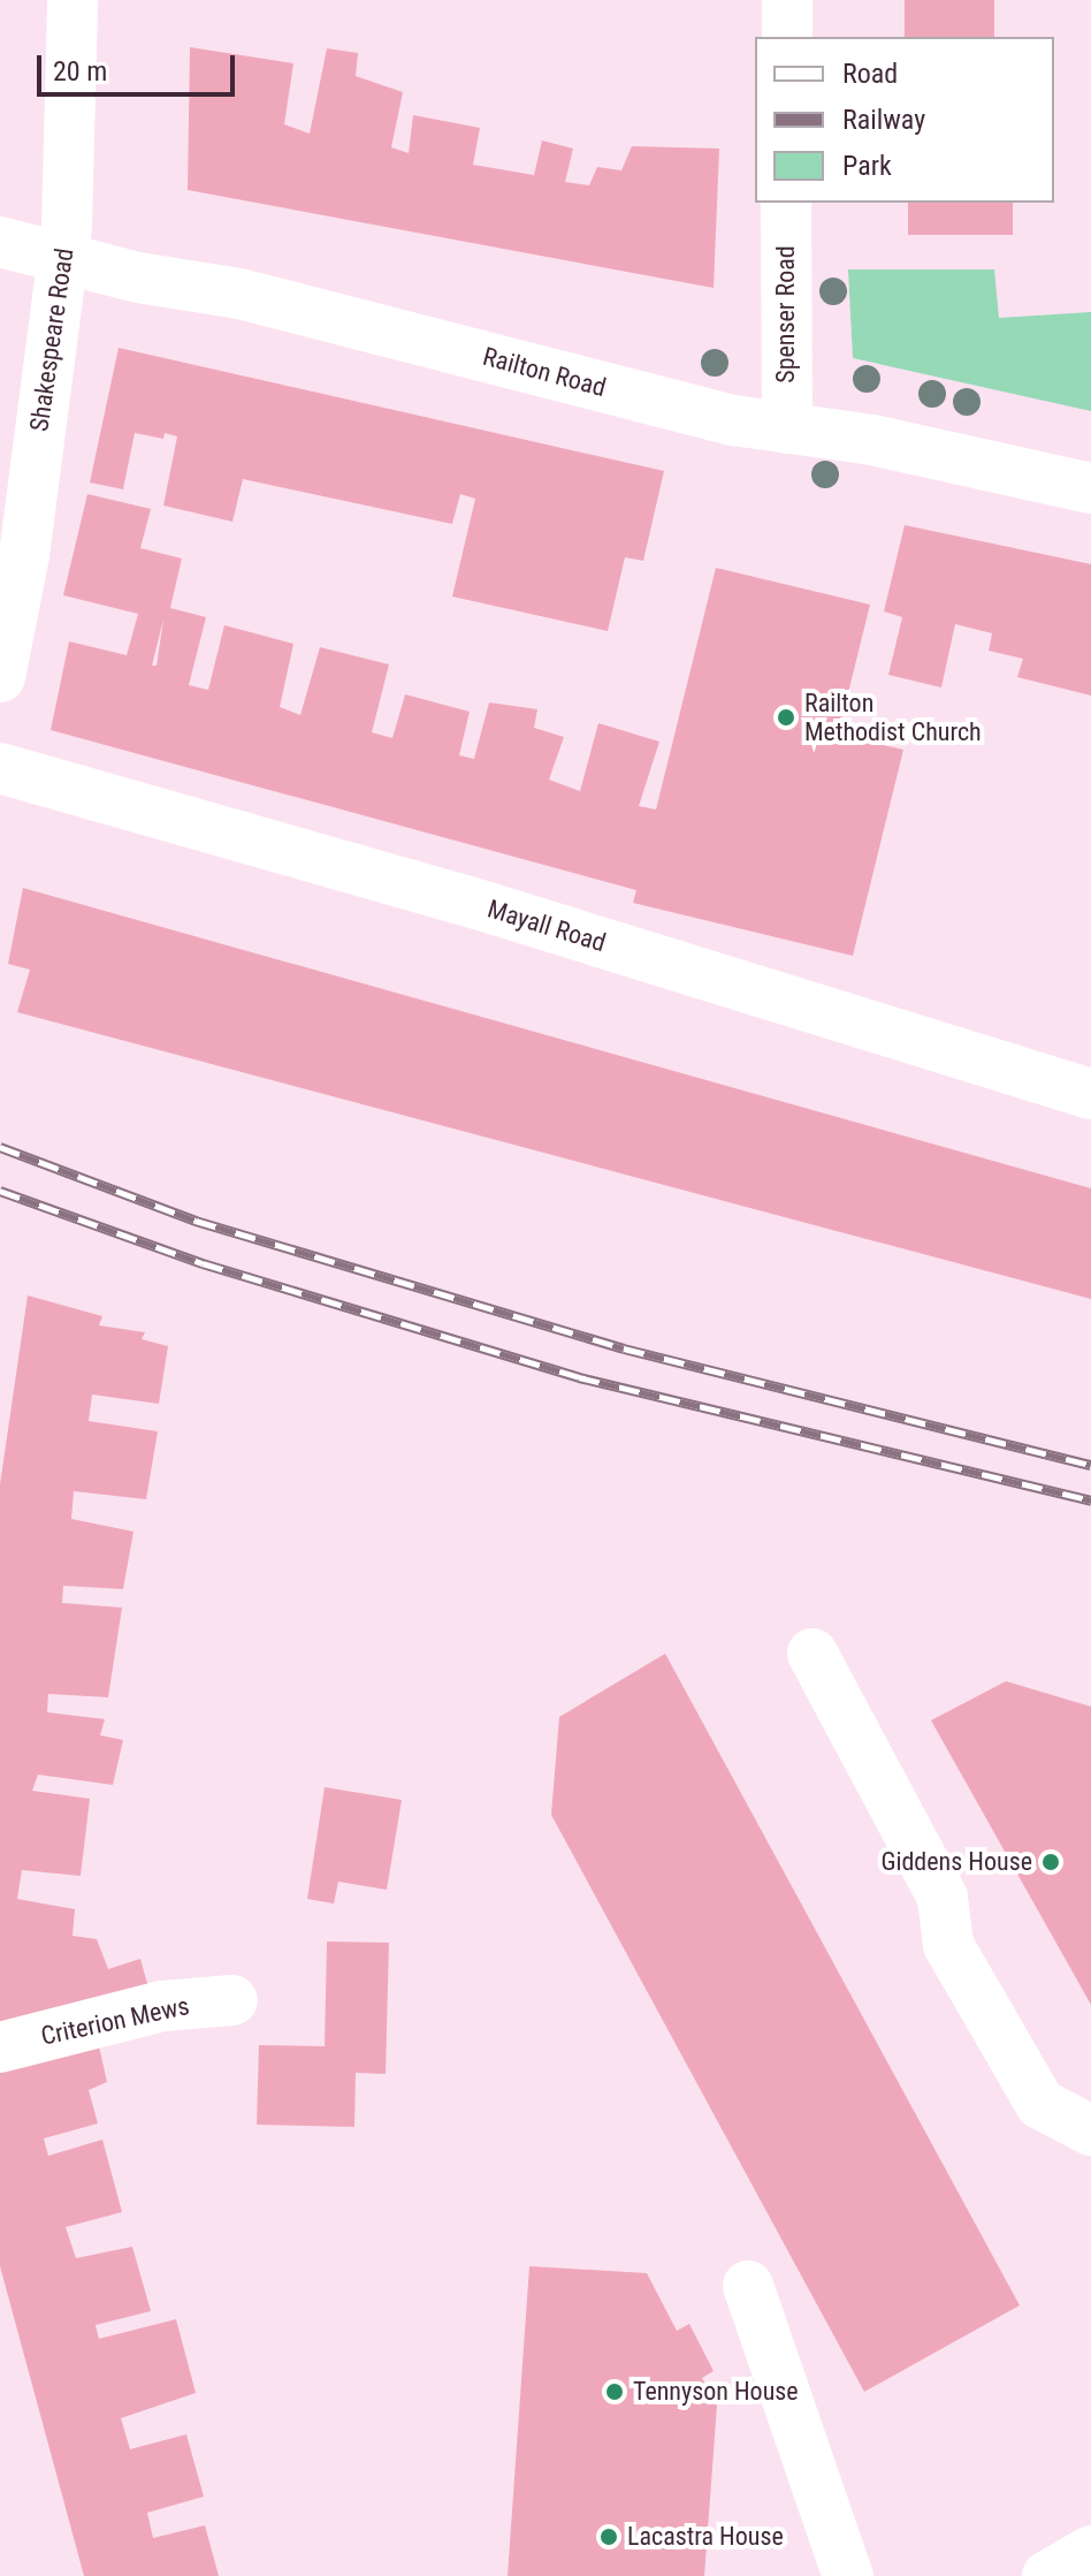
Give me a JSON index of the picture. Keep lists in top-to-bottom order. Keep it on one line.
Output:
{"streets":{"street":["Spenser Road","Shakespeare Road","Railton Road","Mayall Road","Criterion Mews"]},"crossings":[["Spenser Road","Railton Road"],["Shakespeare Road","Railton Road"]],"places":["Railton Methodist Church","Giddens House","Tennyson House","Lacastra House"],"legend":["Road","Railway","Park"],"scale_bar":"20 m"}
